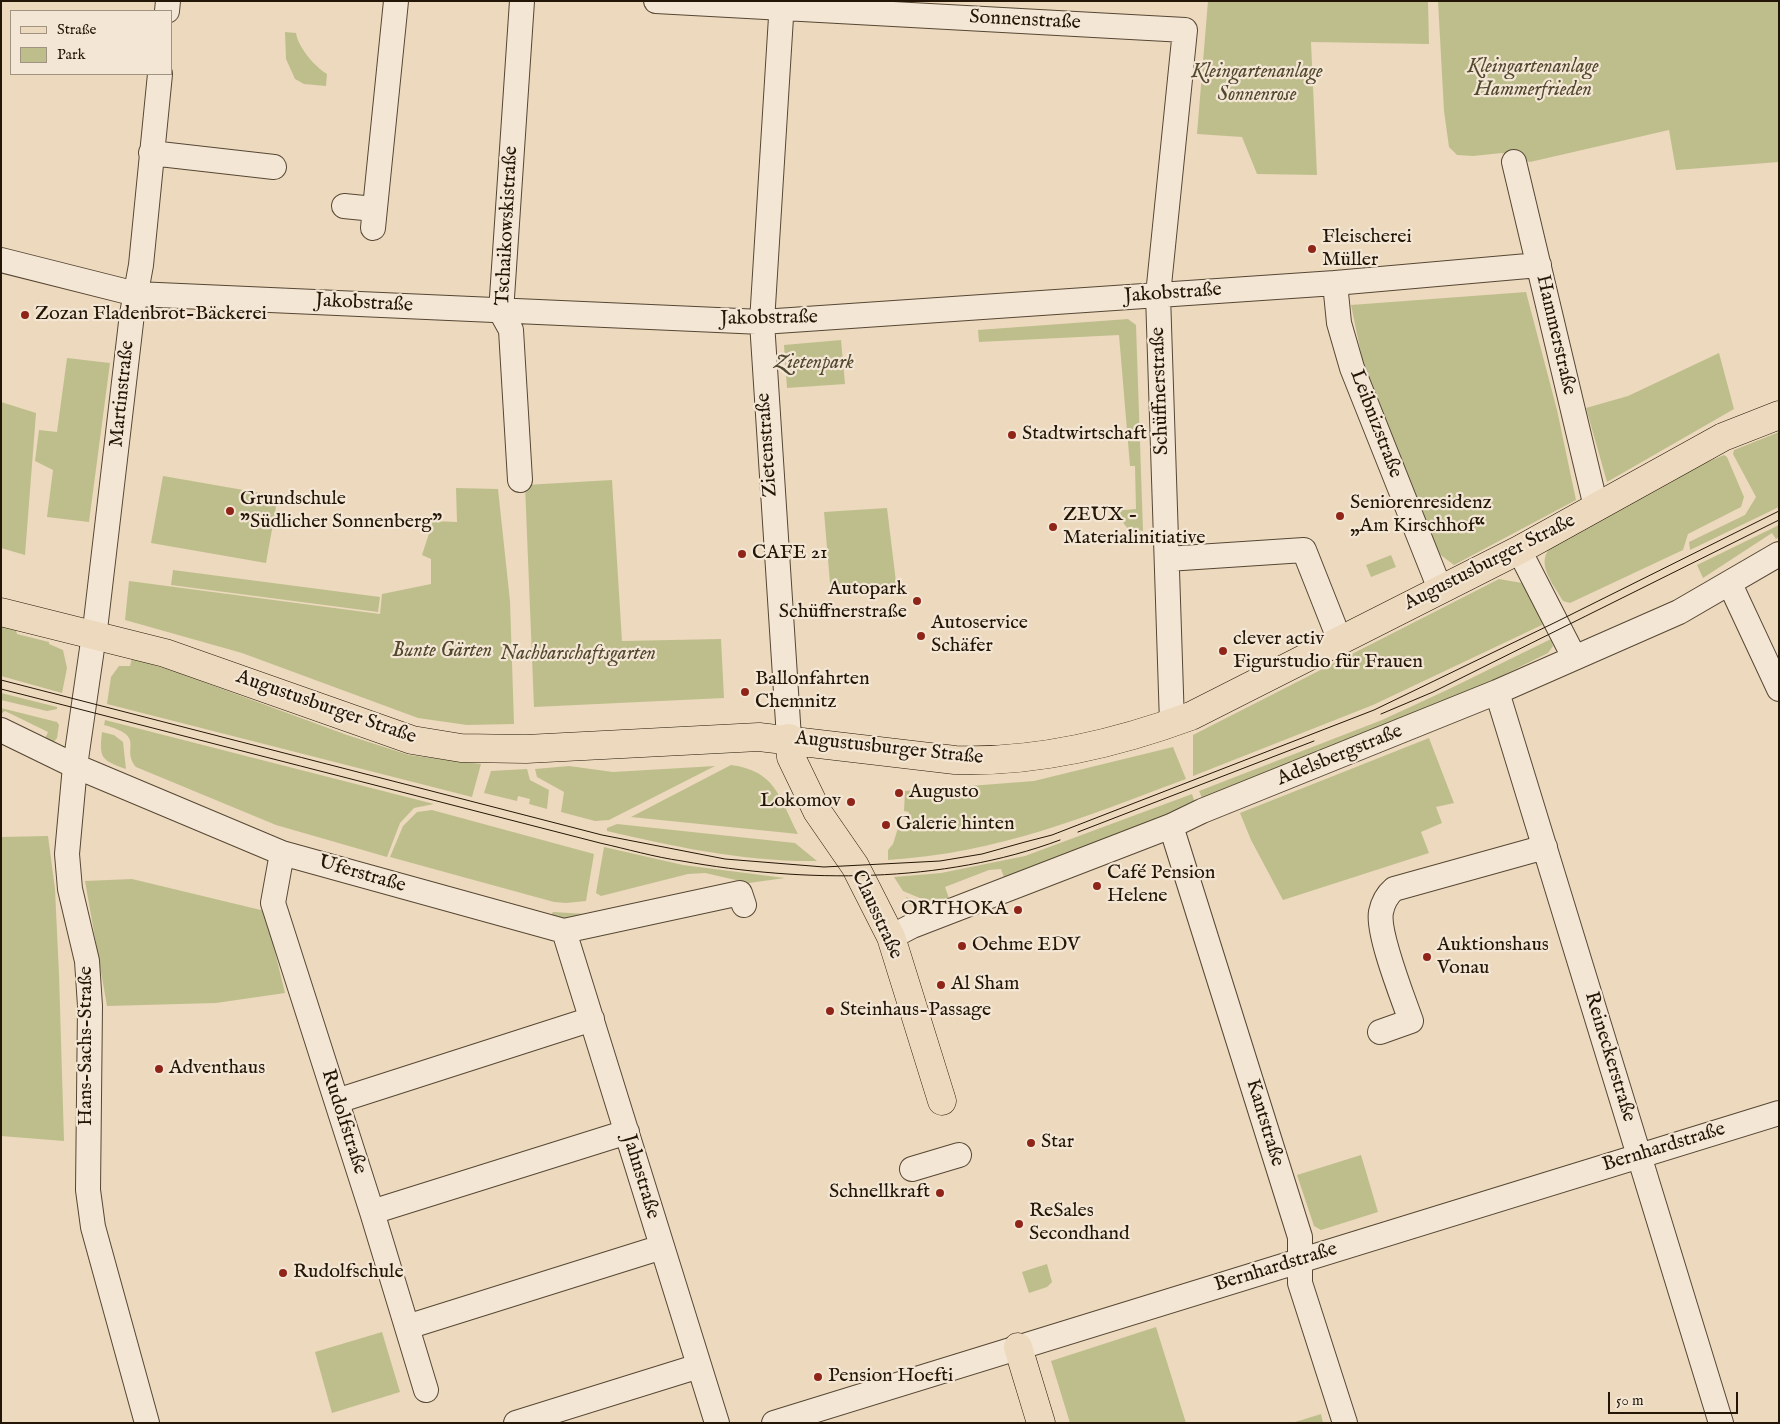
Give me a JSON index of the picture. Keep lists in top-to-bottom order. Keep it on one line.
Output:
{"streets":{"main road":["Augustusburger Straße","Clausstraße"],"street":["Sonnenstraße","Tschaikowskistraße","Jakobstraße","Hammerstraße","Schüffnerstraße","Martinstraße","Leibnizstraße","Zietenstraße","Adelsbergstraße","Uferstraße","Hans-Sachs-Straße","Reineckerstraße","Rudolfstraße","Kantstraße","Bernhardstraße","Jahnstraße"]},"crossings":[["Sonnenstraße","Schüffnerstraße"],["Sonnenstraße","Zietenstraße"],["Tschaikowskistraße","Jakobstraße"],["Jakobstraße","Hammerstraße"],["Jakobstraße","Schüffnerstraße"],["Jakobstraße","Martinstraße"],["Jakobstraße","Leibnizstraße"],["Jakobstraße","Zietenstraße"],["Hammerstraße","Augustusburger Straße"],["Schüffnerstraße","Augustusburger Straße"],["Martinstraße","Augustusburger Straße"],["Martinstraße","Hans-Sachs-Straße"],["Leibnizstraße","Augustusburger Straße"],["Zietenstraße","Augustusburger Straße"],["Zietenstraße","Clausstraße"],["Augustusburger Straße","Clausstraße"],["Augustusburger Straße","Hans-Sachs-Straße"],["Adelsbergstraße","Clausstraße"],["Adelsbergstraße","Reineckerstraße"],["Adelsbergstraße","Kantstraße"],["Uferstraße","Hans-Sachs-Straße"],["Uferstraße","Rudolfstraße"],["Uferstraße","Jahnstraße"],["Reineckerstraße","Bernhardstraße"],["Kantstraße","Bernhardstraße"]],"parks":["Kleingartenanlage Hammerfrieden","Kleingartenanlage Sonnenrose","Zietenpark","Bunte Gärten","Nachbarschaftsgarten"],"places":["Fleischerei Müller","Zozan Fladenbrot-Bäckerei","Stadtwirtschaft","Grundschule \"Südlicher Sonnenberg\"","Seniorenresidenz „Am Kirschhof“","ZEUX - Materialinitiative","CAFE 21","Autopark Schüffnerstraße","Autoservice Schäfer","clever activ Figurstudio für Frauen","Ballonfahrten Chemnitz","Augusto","Lokomov","Galerie hinten","Café Pension Helene","ORTHOKA","Oehme EDV","Auktionshaus Vonau","Al Sham","Steinhaus-Passage","Adventhaus","Star","Schnellkraft","ReSales Secondhand","Rudolfschule","Pension Hoefti"],"legend":["Straße","Park"],"scale_bar":"50 m"}
